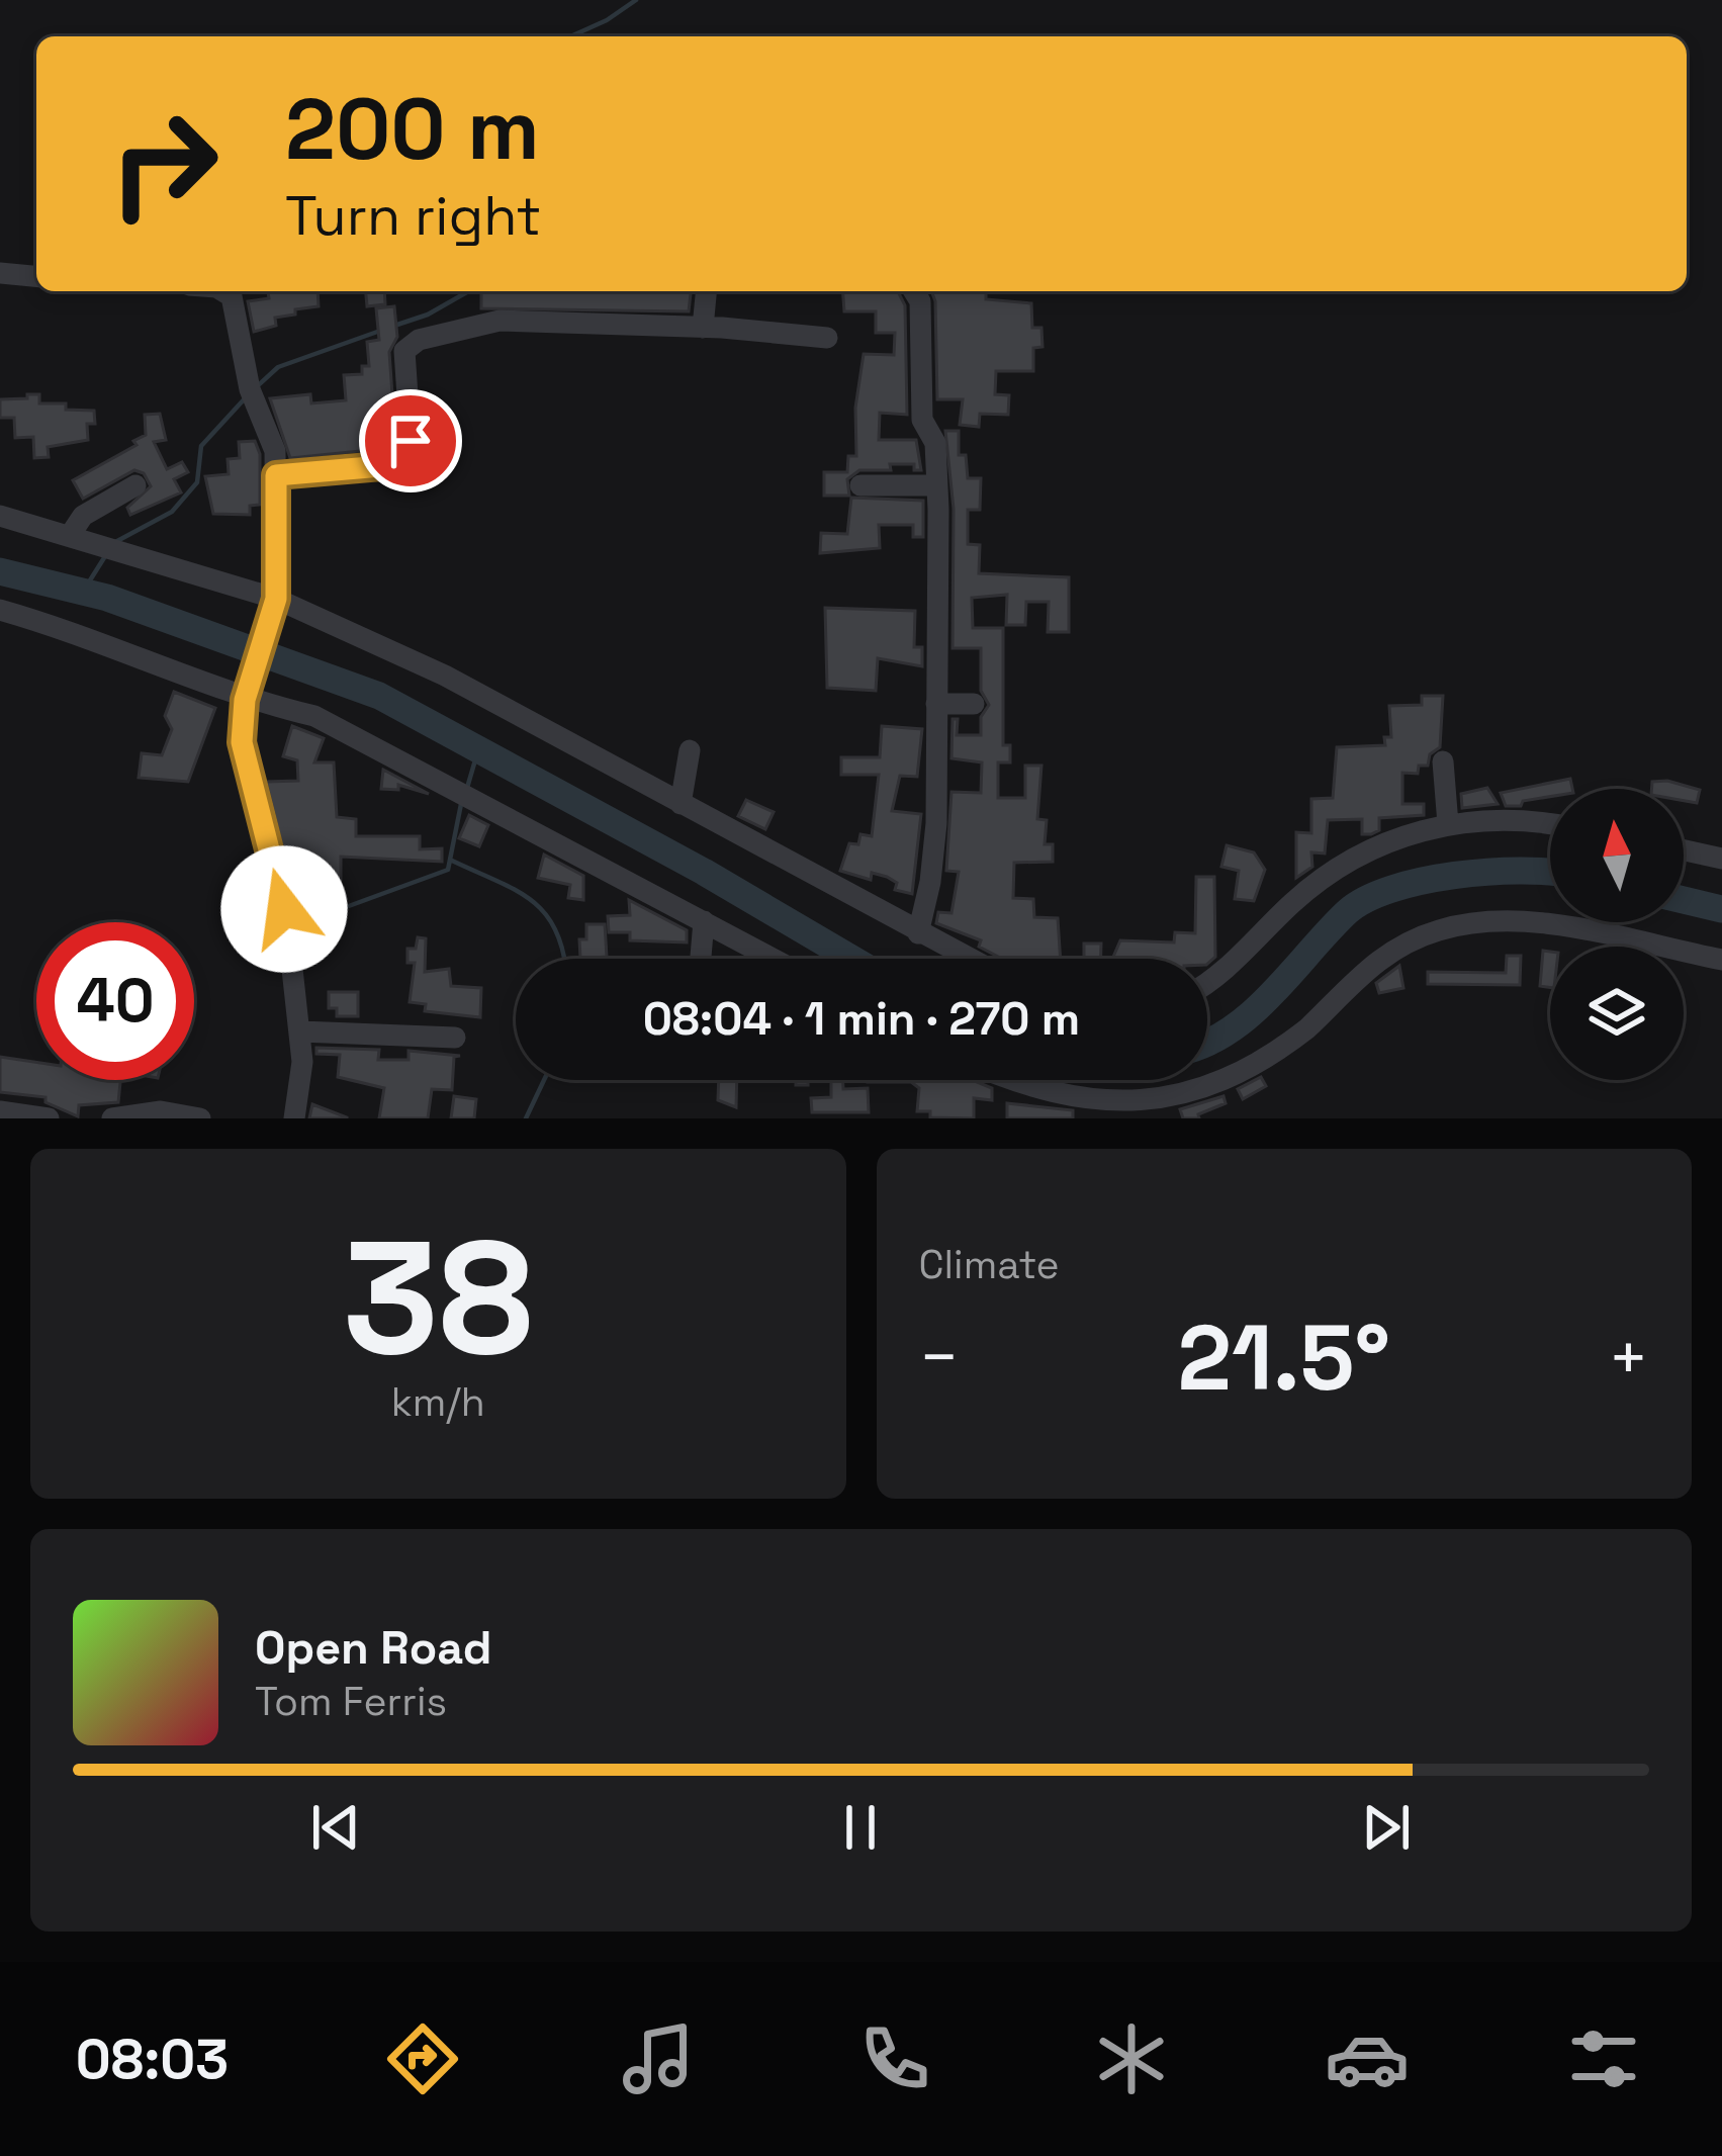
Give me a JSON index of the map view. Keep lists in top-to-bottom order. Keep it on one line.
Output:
{"north":"top","page":{"turn":["200 m","Turn right"],"limit":"40","trip":"08:04 · 1 min · 270 m","tile":[["38","km/h"],"Climate"],"heat":["−","21.5°","+"],"song":["Open Road","Tom Ferris"],"tabs":"08:03"}}
